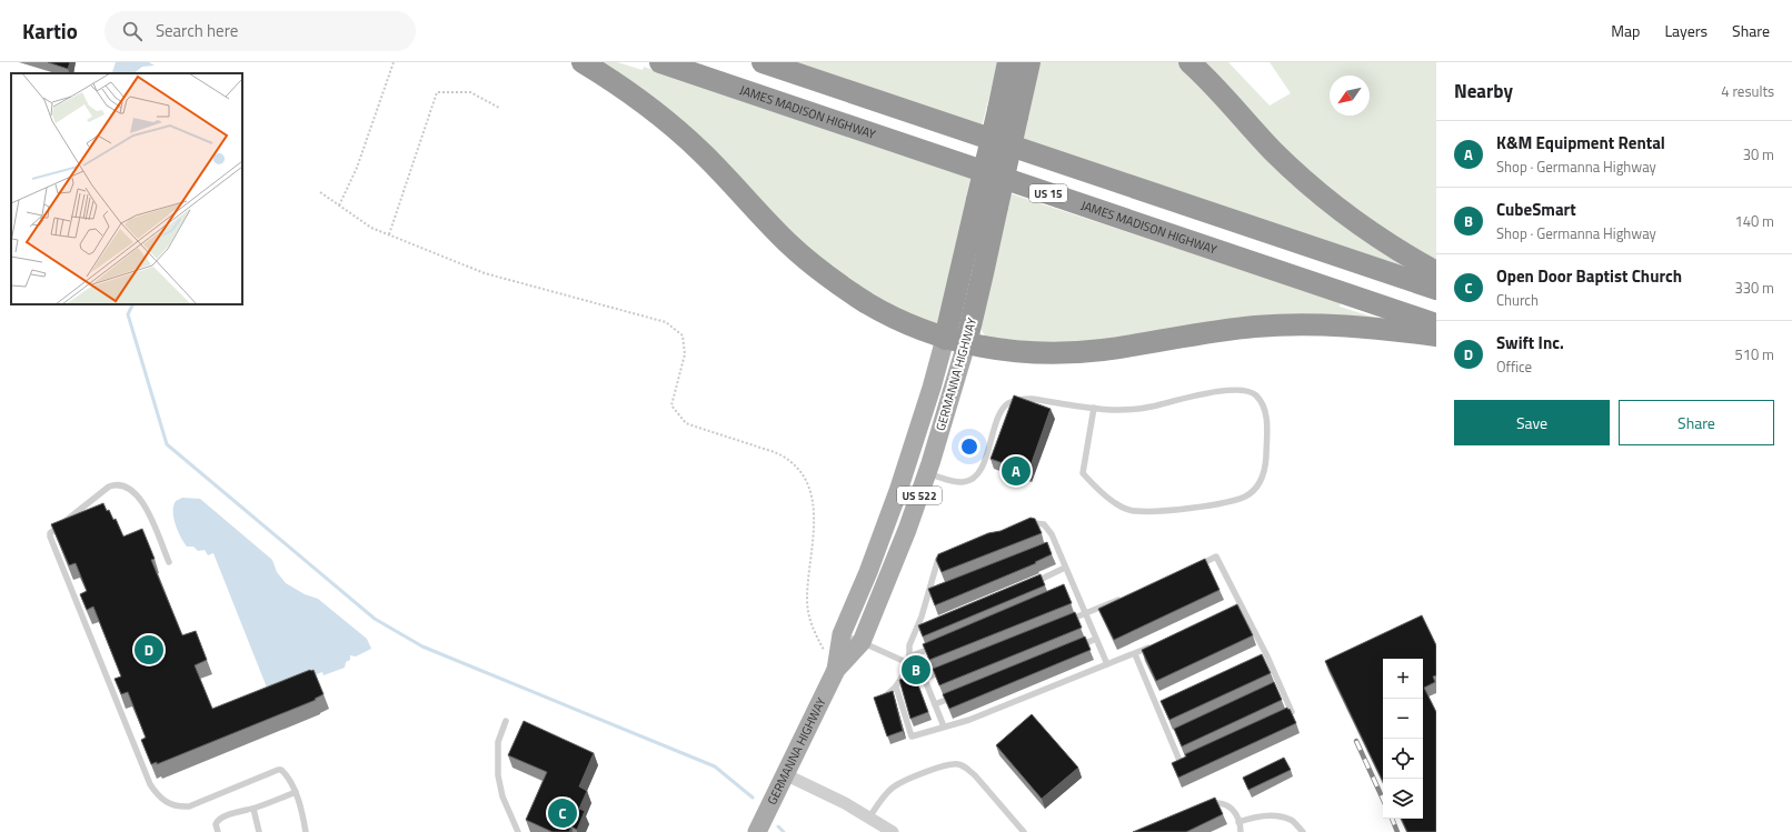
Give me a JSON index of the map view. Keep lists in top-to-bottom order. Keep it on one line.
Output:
{"streets":{"highway":["JAMES MADISON HIGHWAY","US 15","GERMANNA HIGHWAY","US 522"]},"north":"bottom left","page":{"header":"Kartio","search":"Search here","nav":["Map","Layers","Share"],"heading":["Nearby","4 results"],"list":[{"mark":"A","name":"K&M Equipment Rental","note":"Shop · Germanna Highway","value":"30 m"},{"mark":"B","name":"CubeSmart","note":"Shop · Germanna Highway","value":"140 m"},{"mark":"C","name":"Open Door Baptist Church","note":"Church","value":"330 m"},{"mark":"D","name":"Swift Inc.","note":"Office","value":"510 m"}],"buttons":["Save","Share"],"pins":["A","D","B","C"],"map_buttons":["+","−"]}}
